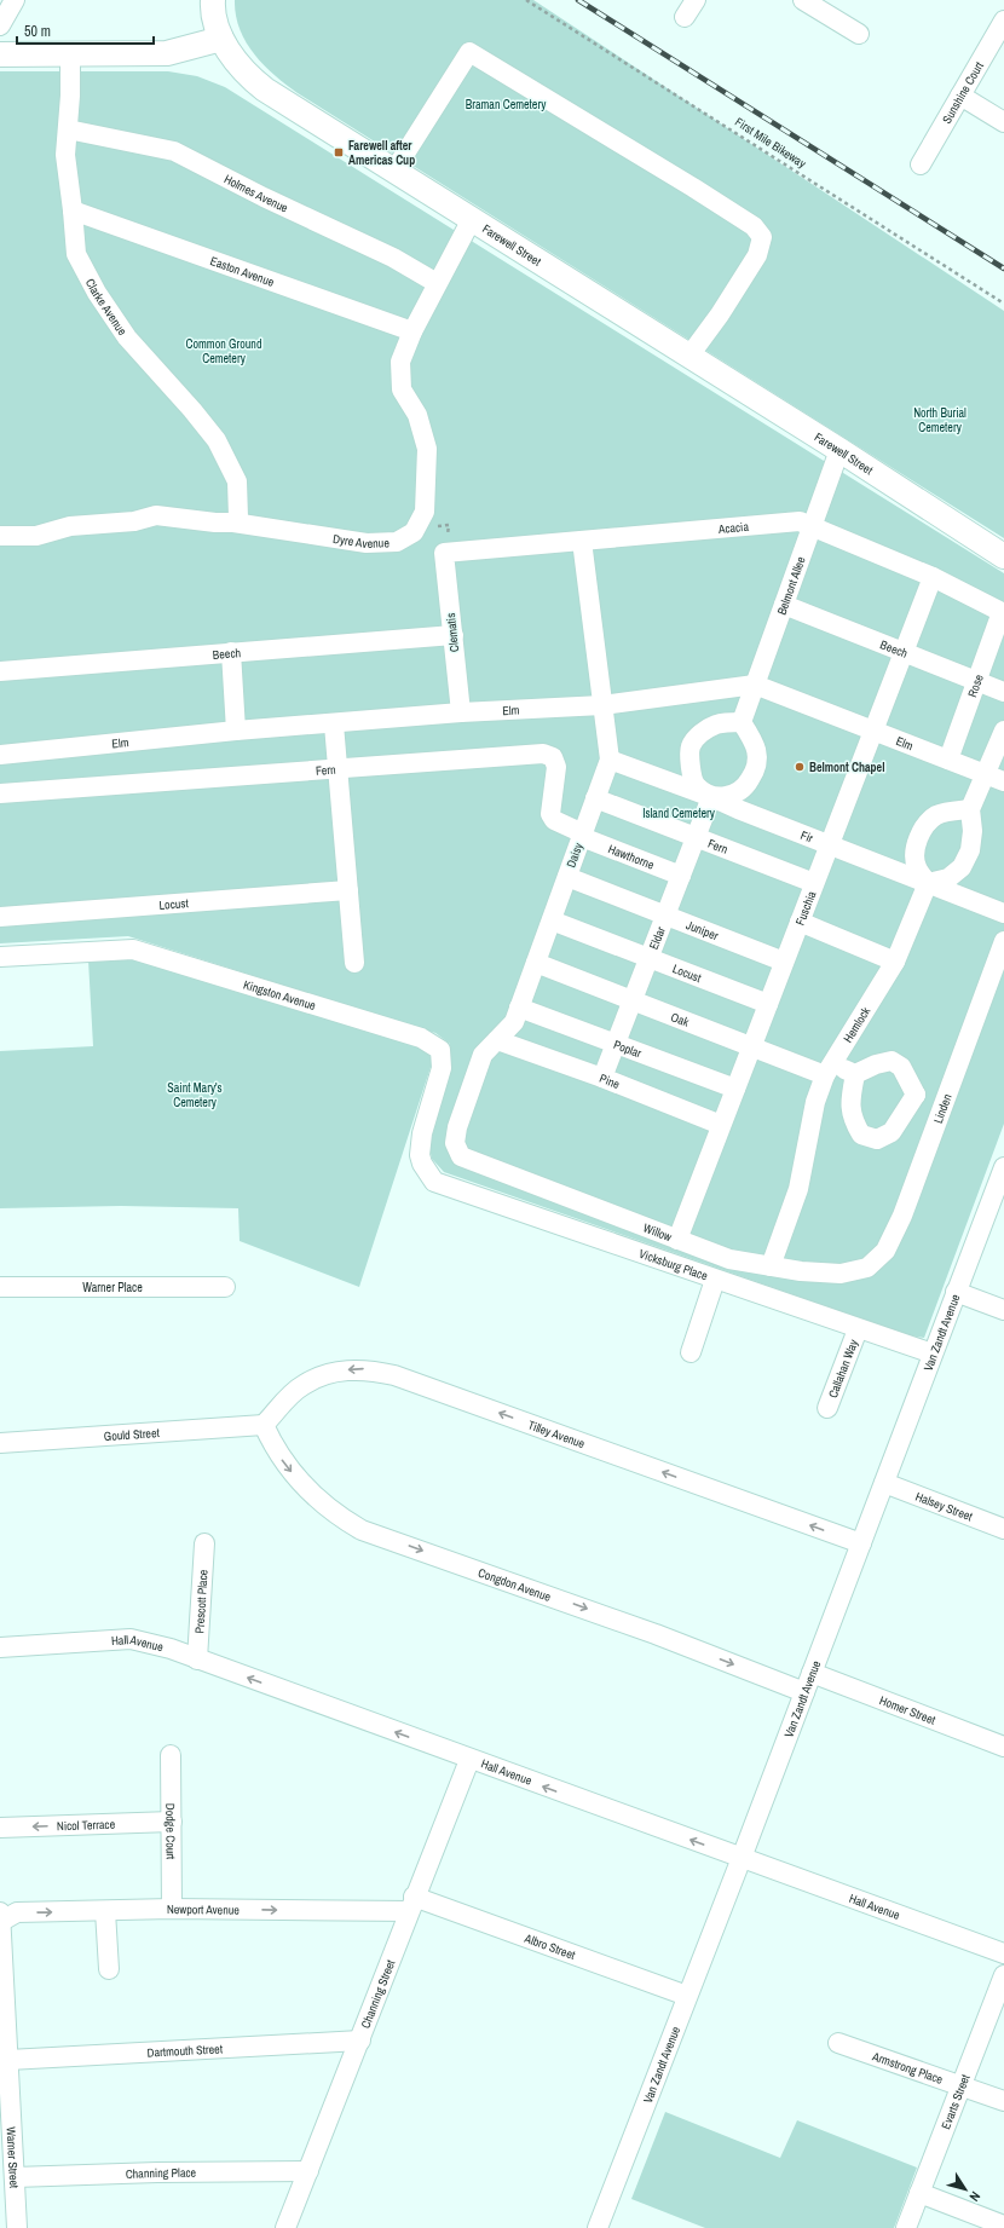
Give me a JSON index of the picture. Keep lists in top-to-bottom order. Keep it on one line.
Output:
{"streets":{"main road":["Farewell Street"],"street":["Sunshine Court","Holmes Avenue","Easton Avenue","Clarke Avenue","Acacia","Dyre Avenue","Belmont Allee","Clematis","Beech","Rose","Elm","Fern","Fir","Daisy","Hawthorne","Locust","Fuschia","Juniper","Eldar","Kingston Avenue","Oak","Hemlock","Poplar","Pine","Linden","Willow","Vicksburg Place","Warner Place","Van Zandt Avenue","Callahan Way","Gould Street","Tilley Avenue","Halsey Street","Congdon Avenue","Prescott Place","Hall Avenue","Homer Street","Nicol Terrace","Dodge Court","Newport Avenue","Albro Street","Channing Street","Dartmouth Street","Armstrong Place","Evarts Street","Warner Street","Channing Place"],"path":["First Mile Bikeway"]},"crossings":[["Holmes Avenue","Clarke Avenue"],["Farewell Street","Belmont Allee"],["Easton Avenue","Clarke Avenue"],["Clarke Avenue","Dyre Avenue"],["Acacia","Belmont Allee"],["Acacia","Clematis"],["Acacia","Rose"],["Acacia","Daisy"],["Acacia","Fuschia"],["Belmont Allee","Beech"],["Belmont Allee","Elm"],["Belmont Allee","Fir"],["Belmont Allee","Eldar"],["Clematis","Beech"],["Clematis","Elm"],["Beech","Rose"],["Beech","Fuschia"],["Rose","Elm"],["Elm","Daisy"],["Elm","Fuschia"],["Fern","Daisy"],["Fern","Hawthorne"],["Fern","Fuschia"],["Fern","Eldar"],["Fir","Daisy"],["Fir","Fuschia"],["Fir","Eldar"],["Fir","Hemlock"],["Daisy","Hawthorne"],["Daisy","Locust"],["Daisy","Juniper"],["Daisy","Oak"],["Daisy","Poplar"],["Daisy","Pine"],["Daisy","Willow"],["Hawthorne","Eldar"],["Locust","Fuschia"],["Locust","Eldar"],["Fuschia","Juniper"],["Fuschia","Oak"],["Fuschia","Poplar"],["Fuschia","Pine"],["Fuschia","Willow"],["Juniper","Eldar"],["Eldar","Oak"],["Eldar","Poplar"],["Eldar","Pine"],["Kingston Avenue","Vicksburg Place"],["Oak","Hemlock"],["Hemlock","Willow"],["Linden","Willow"],["Vicksburg Place","Van Zandt Avenue"],["Vicksburg Place","Callahan Way"],["Van Zandt Avenue","Tilley Avenue"],["Van Zandt Avenue","Halsey Street"],["Van Zandt Avenue","Congdon Avenue"],["Van Zandt Avenue","Hall Avenue"],["Van Zandt Avenue","Homer Street"],["Van Zandt Avenue","Albro Street"],["Gould Street","Tilley Avenue"],["Gould Street","Congdon Avenue"],["Tilley Avenue","Congdon Avenue"],["Prescott Place","Hall Avenue"],["Hall Avenue","Channing Street"],["Nicol Terrace","Dodge Court"],["Dodge Court","Newport Avenue"],["Newport Avenue","Albro Street"],["Newport Avenue","Channing Street"],["Newport Avenue","Warner Street"],["Albro Street","Channing Street"],["Channing Street","Dartmouth Street"],["Channing Street","Channing Place"],["Dartmouth Street","Warner Street"],["Armstrong Place","Evarts Street"],["Warner Street","Channing Place"]],"one_way":["Tilley Avenue","Congdon Avenue","Hall Avenue","Nicol Terrace","Newport Avenue"],"parks":["Braman Cemetery","Common Ground Cemetery","North Burial Cemetery","Island Cemetery","Saint Mary's Cemetery"],"places":{"transit":["Farewell after Americas Cup"],"other":["Belmont Chapel"]},"scale_bar":"50 m","north":"bottom right"}
